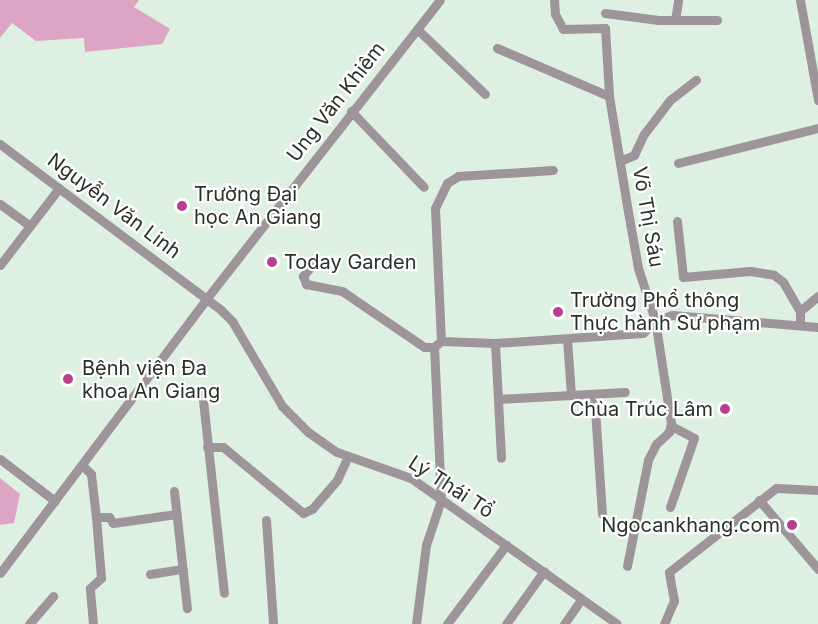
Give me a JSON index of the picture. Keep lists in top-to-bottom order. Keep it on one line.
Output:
{"streets":{"street":["Ung Văn Khiêm","Nguyễn Văn Linh","Võ Thị Sáu","Lý Thái Tổ"]},"crossings":[["Ung Văn Khiêm","Nguyễn Văn Linh"],["Ung Văn Khiêm","Lý Thái Tổ"],["Nguyễn Văn Linh","Lý Thái Tổ"]],"places":["Trường Đại học An Giang","Today Garden","Trường Phổ thông Thực hành Sư phạm","Bệnh viện Đa khoa An Giang","Chùa Trúc Lâm","Ngocankhang.com"]}
